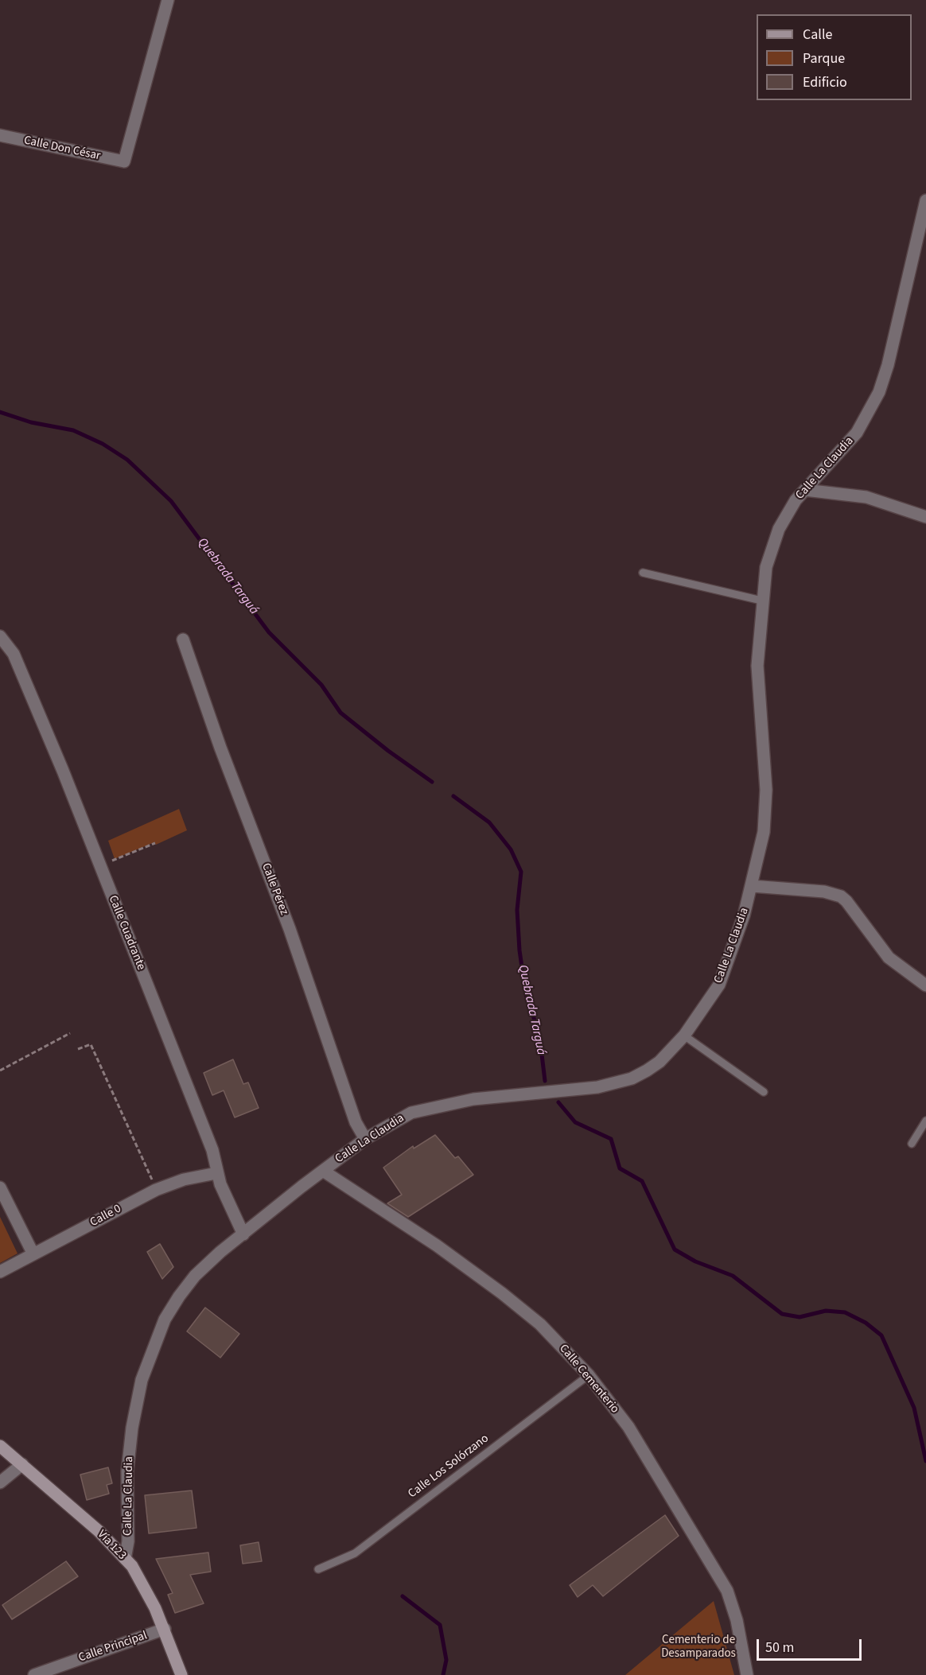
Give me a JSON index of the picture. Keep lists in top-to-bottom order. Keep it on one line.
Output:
{"streets":{"main road":["Vía 123"],"street":["Calle Don César","Calle La Claudia","Calle Pérez","Calle Cuadrante","Calle 0","Calle Cementerio","Calle Principal"],"lane":["Calle Los Solórzano"]},"crossings":[["Calle La Claudia","Calle Pérez"],["Calle La Claudia","Calle Cuadrante"],["Calle La Claudia","Calle Cementerio"],["Calle La Claudia","Vía 123"],["Calle Cuadrante","Calle 0"],["Calle Cementerio","Calle Los Solórzano"],["Vía 123","Calle Principal"]],"water":["Quebrada Targuá"],"parks":["Cementerio de Desamparados"],"legend":["Calle","Parque","Edificio"],"scale_bar":"50 m"}
